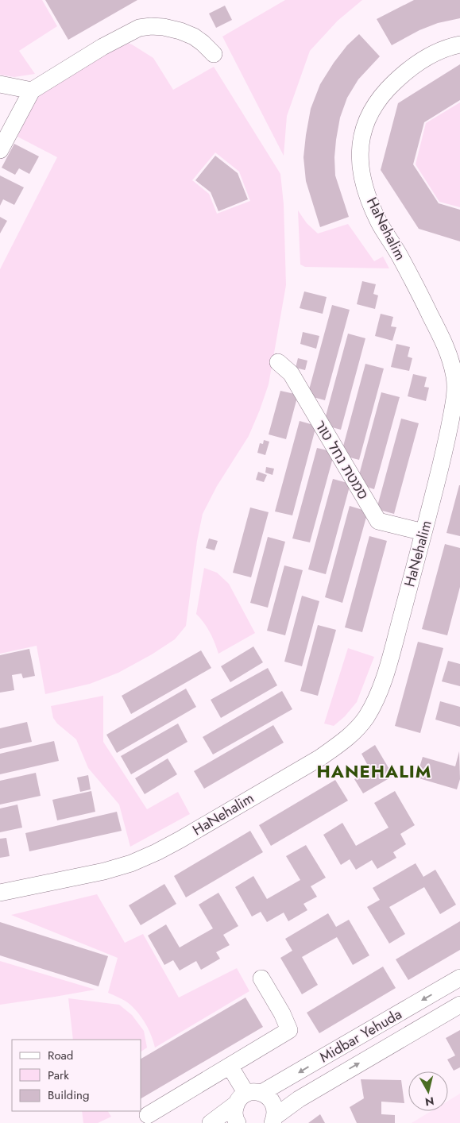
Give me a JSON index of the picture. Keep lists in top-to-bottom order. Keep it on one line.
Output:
{"streets":{"street":["HaNehalim","סמטת נחל טור","Midbar Yehuda"]},"crossings":[["HaNehalim","סמטת נחל טור"]],"districts":["HANEHALIM"],"legend":["Road","Park","Building"],"north":"bottom"}
